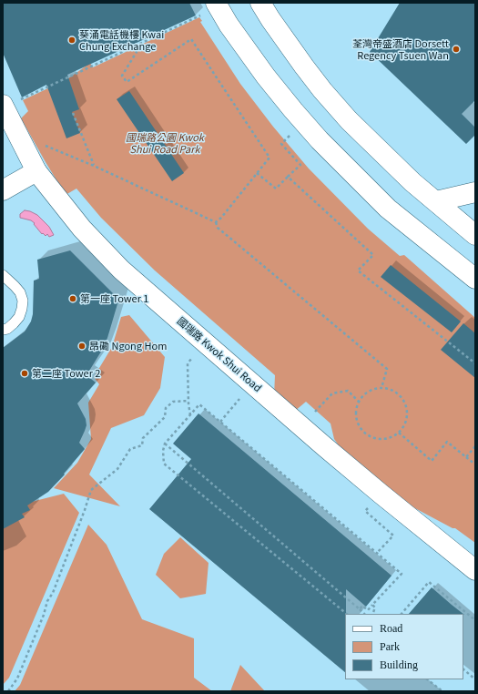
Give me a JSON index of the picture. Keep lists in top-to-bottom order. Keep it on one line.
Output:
{"streets":{"street":["國瑞路 Kwok Shui Road"]},"parks":["國瑞路公園 Kwok Shui Road Park"],"places":["葵涌電話機樓 Kwai Chung Exchange","荃灣帝盛酒店 Dorsett Regency Tsuen Wan","第一座 Tower 1","昂磡 Ngong Hom","第二座 Tower 2"],"legend":["Road","Park","Building"]}
